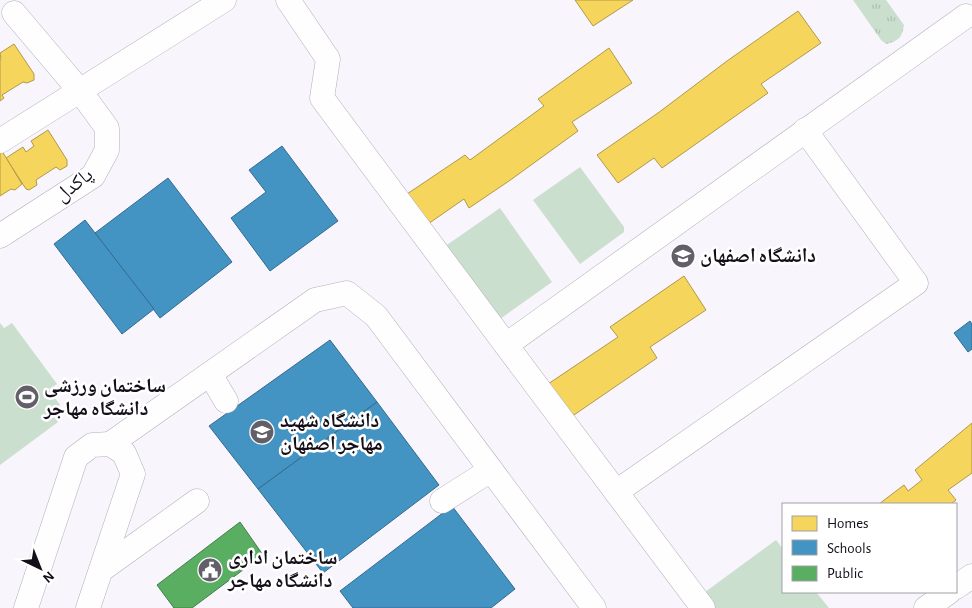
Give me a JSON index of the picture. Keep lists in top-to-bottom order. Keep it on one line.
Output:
{"streets":{"street":["پاکدل"]},"places":{"school or university":["دانشگاه اصفهان","دانشگاه شهید مهاجر اصفهان"],"sports":["ساختمان ورزشی دانشگاه مهاجر"],"public building":["ساختمان اداری دانشگاه مهاجر"]},"legend":["Homes","Schools","Public"],"north":"bottom right"}
